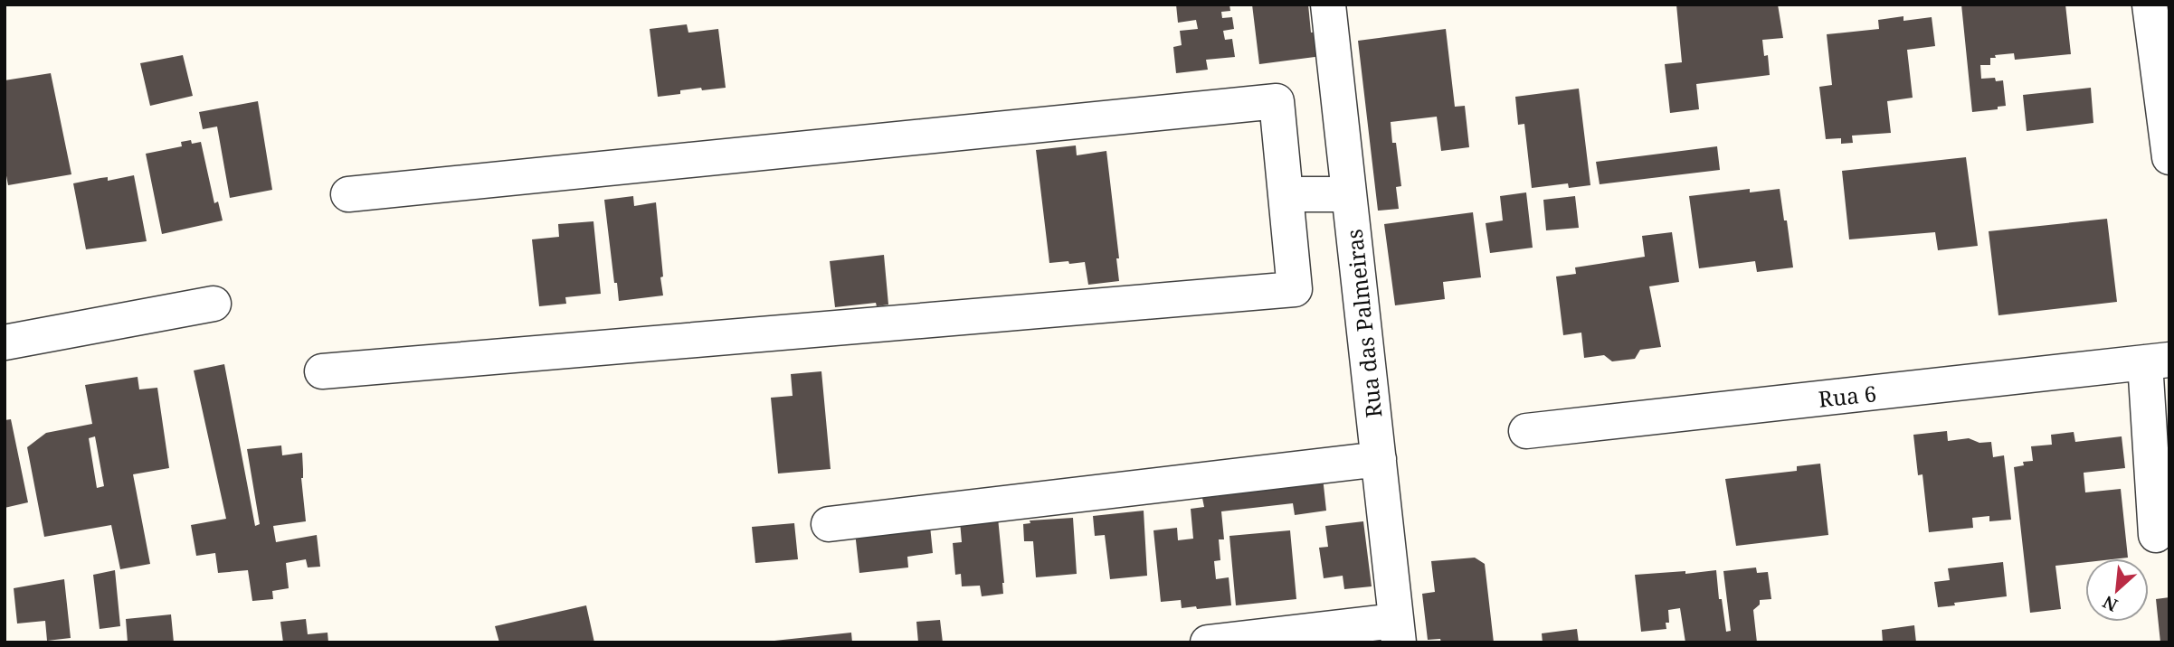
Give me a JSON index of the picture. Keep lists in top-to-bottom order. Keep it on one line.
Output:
{"streets":{"street":["Rua das Palmeiras","Rua 6"]},"north":"bottom left"}
